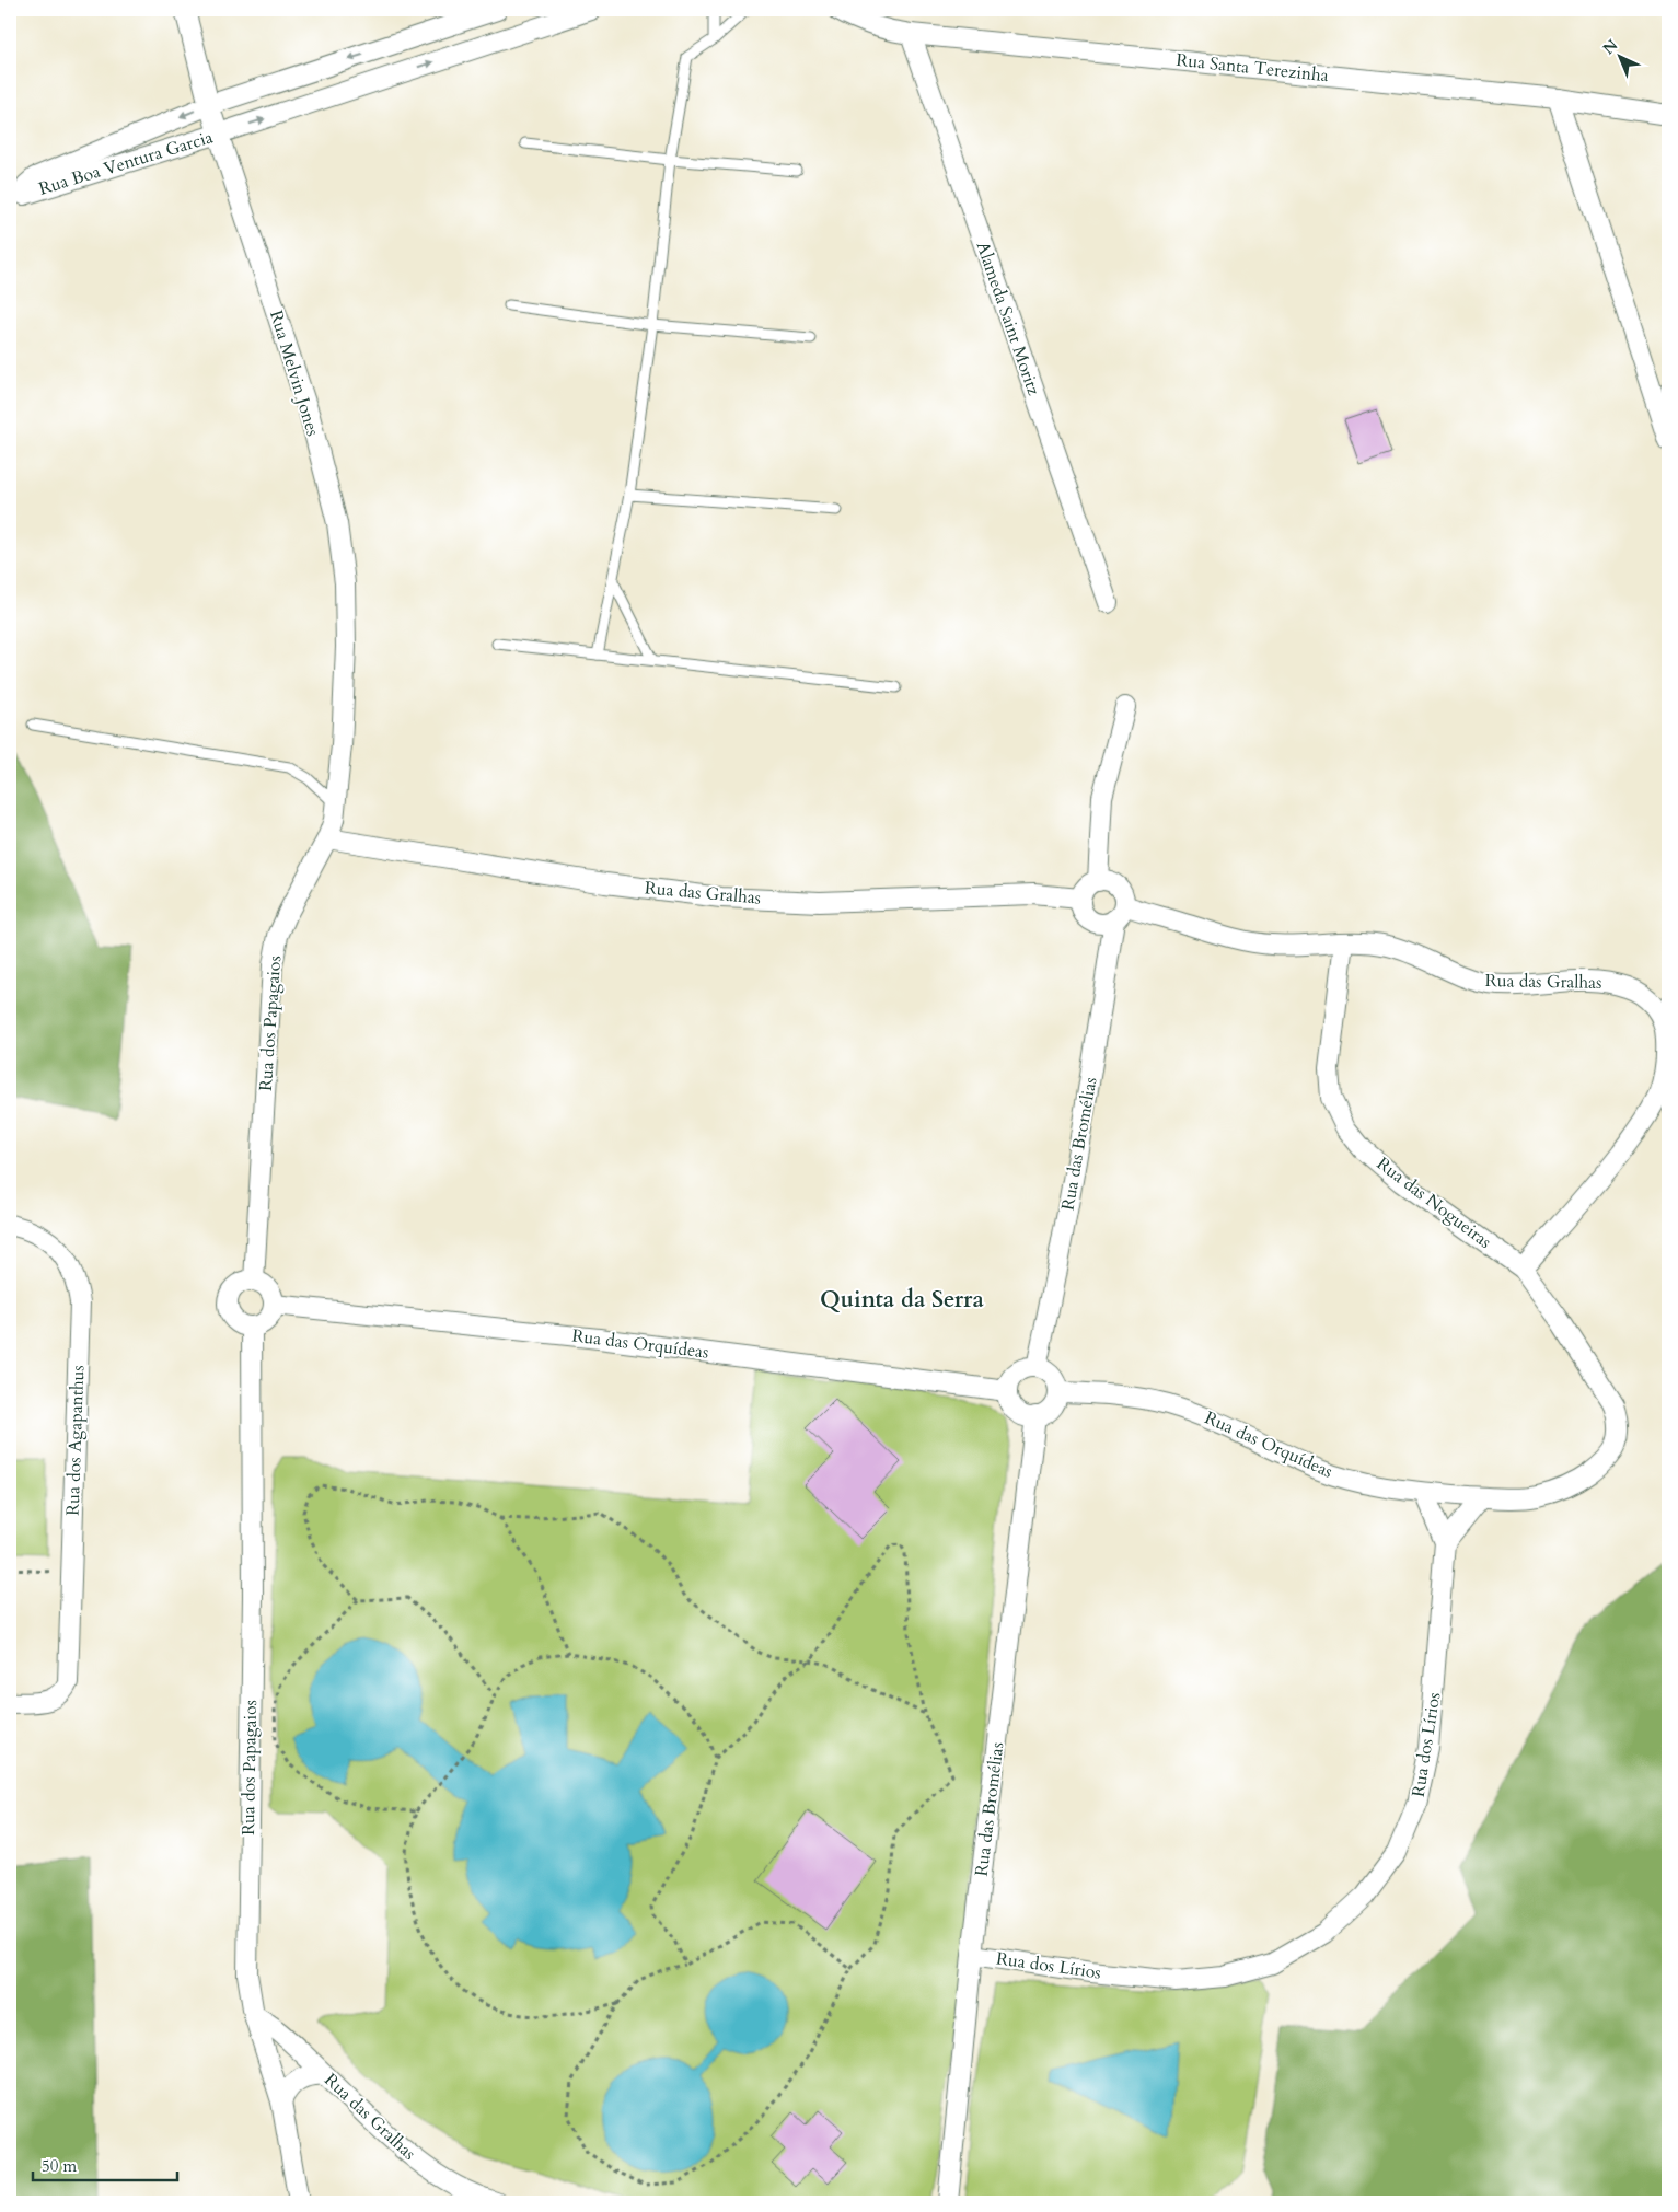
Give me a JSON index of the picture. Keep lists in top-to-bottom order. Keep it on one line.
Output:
{"streets":{"street":["Rua Santa Terezinha","Rua Boa Ventura Garcia","Alameda Saint Moritz","Rua Melvin Jones","Rua das Gralhas","Rua dos Papagaios","Rua das Bromélias","Rua das Nogueiras","Rua das Orquídeas","Rua dos Agapanthus","Rua dos Lírios"]},"crossings":[["Rua Santa Terezinha","Alameda Saint Moritz"],["Rua Boa Ventura Garcia","Rua Melvin Jones"],["Rua Melvin Jones","Rua dos Papagaios"],["Rua das Gralhas","Rua dos Papagaios"],["Rua das Gralhas","Rua das Bromélias"],["Rua das Gralhas","Rua das Nogueiras"],["Rua das Gralhas","Rua das Orquídeas"],["Rua dos Papagaios","Rua das Orquídeas"],["Rua das Bromélias","Rua das Orquídeas"],["Rua das Bromélias","Rua dos Lírios"],["Rua das Nogueiras","Rua das Orquídeas"],["Rua das Orquídeas","Rua dos Lírios"]],"districts":["Quinta da Serra"],"scale_bar":"50 m","north":"top left"}
